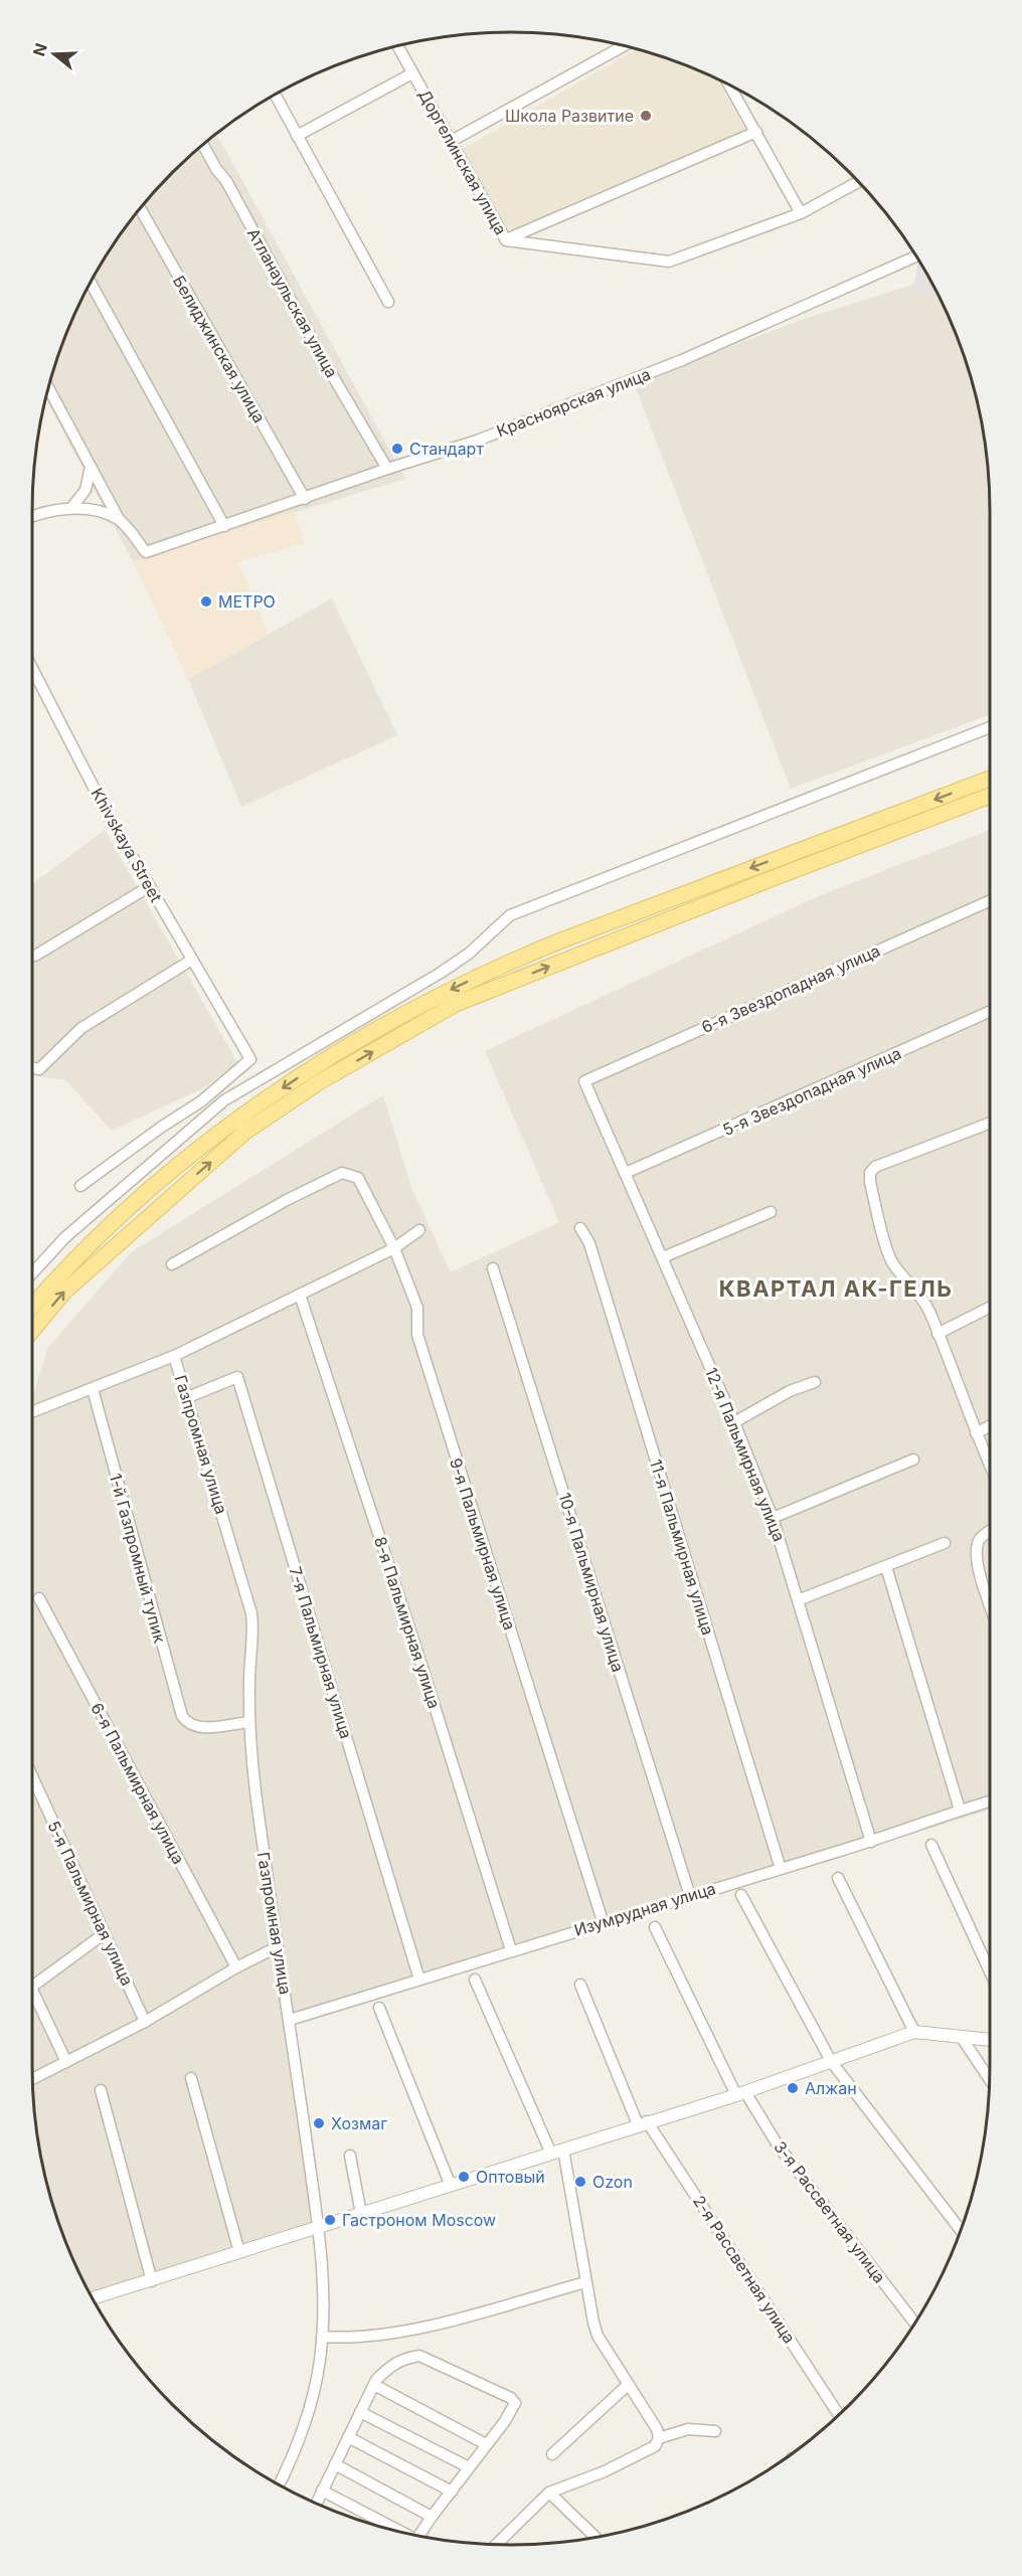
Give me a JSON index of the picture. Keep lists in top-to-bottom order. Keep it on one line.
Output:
{"streets":{"street":["Доргелинская улица","Атланаульская улица","Белиджинская улица","Красноярская улица","Khivskaya Street","6-я Звездопадная улица","5-я Звездопадная улица","Газпромная улица","12-я Пальмирная улица","9-я Пальмирная улица","11-я Пальмирная улица","1-й Газпромный тупик","10-я Пальмирная улица","8-я Пальмирная улица","7-я Пальмирная улица","6-я Пальмирная улица","5-я Пальмирная улица","Изумрудная улица","3-я Рассветная улица","2-я Рассветная улица"]},"crossings":[["Атланаульская улица","Красноярская улица"],["Белиджинская улица","Красноярская улица"],["6-я Звездопадная улица","12-я Пальмирная улица"],["5-я Звездопадная улица","12-я Пальмирная улица"],["Газпромная улица","1-й Газпромный тупик"],["Газпромная улица","7-я Пальмирная улица"],["Газпромная улица","Изумрудная улица"],["12-я Пальмирная улица","Изумрудная улица"],["9-я Пальмирная улица","Изумрудная улица"],["11-я Пальмирная улица","Изумрудная улица"],["10-я Пальмирная улица","Изумрудная улица"],["8-я Пальмирная улица","Изумрудная улица"],["7-я Пальмирная улица","Изумрудная улица"]],"districts":["КВАРТАЛ АК-ГЕЛЬ"],"places":["Школа Развитие","Стандарт","МЕТРО","Алжан","Хозмаг","Оптовый","Ozon","Гастроном Moscow"],"north":"left"}
